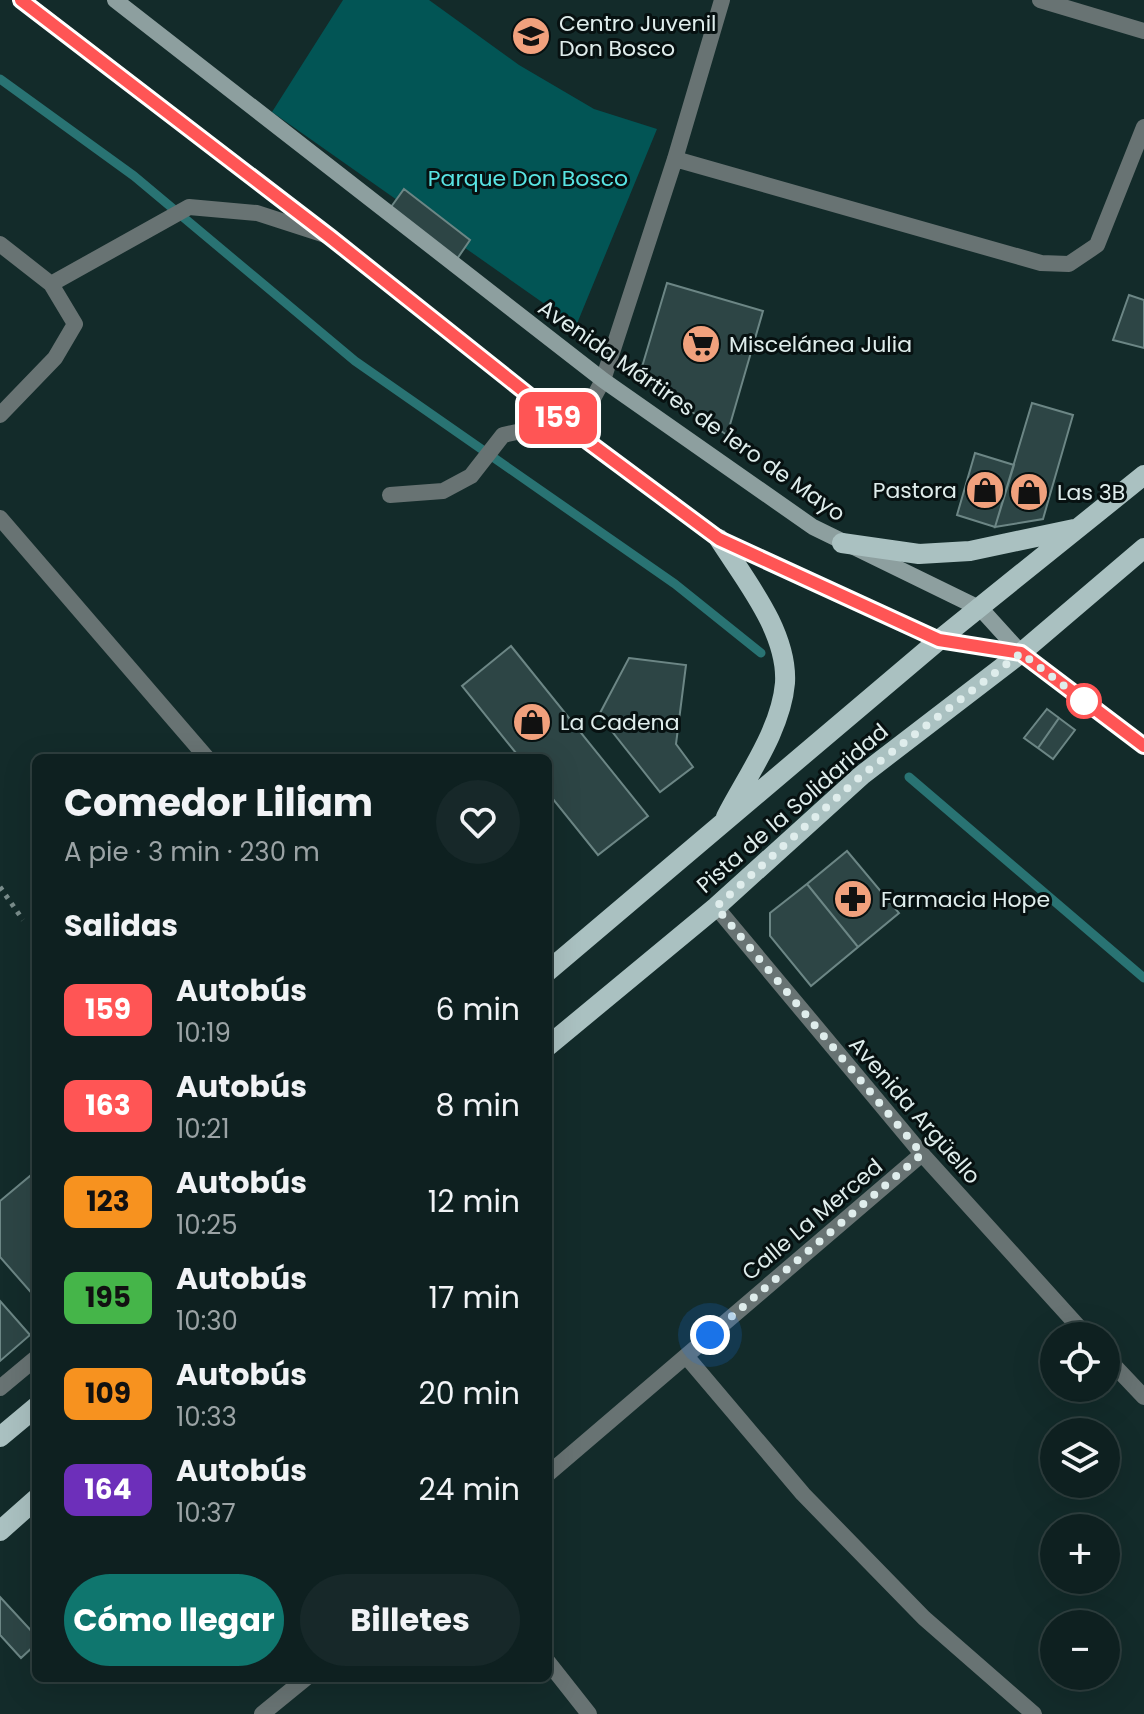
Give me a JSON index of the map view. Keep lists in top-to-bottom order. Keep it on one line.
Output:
{"streets":{"main road":["Avenida Mártires de 1ero de Mayo","Pista de la Solidaridad"],"street":["Avenida Argüello","Calle La Merced"]},"crossings":[["Avenida Mártires de 1ero de Mayo","Pista de la Solidaridad"],["Pista de la Solidaridad","Avenida Argüello"],["Avenida Argüello","Calle La Merced"]],"parks":["Parque Don Bosco"],"places":{"school or university":["Centro Juvenil Don Bosco"],"supermarket":["Miscelánea Julia"],"shop":["Pastora","Las 3B","La Cadena"],"pharmacy":["Farmacia Hope"]},"lines":["bus line 159"],"page":{"on_map":"159","heading":[["Comedor Liliam","A pie · 3 min · 230 m"],"Salidas"],"list":[{"mark":"159","name":"Autobús","note":"10:19","value":"6 min"},{"mark":"163","name":"Autobús","note":"10:21","value":"8 min"},{"mark":"123","name":"Autobús","note":"10:25","value":"12 min"},{"mark":"195","name":"Autobús","note":"10:30","value":"17 min"},{"mark":"109","name":"Autobús","note":"10:33","value":"20 min"},{"mark":"164","name":"Autobús","note":"10:37","value":"24 min"}],"map_buttons":["+","−"],"buttons":["Cómo llegar","Billetes"]}}
